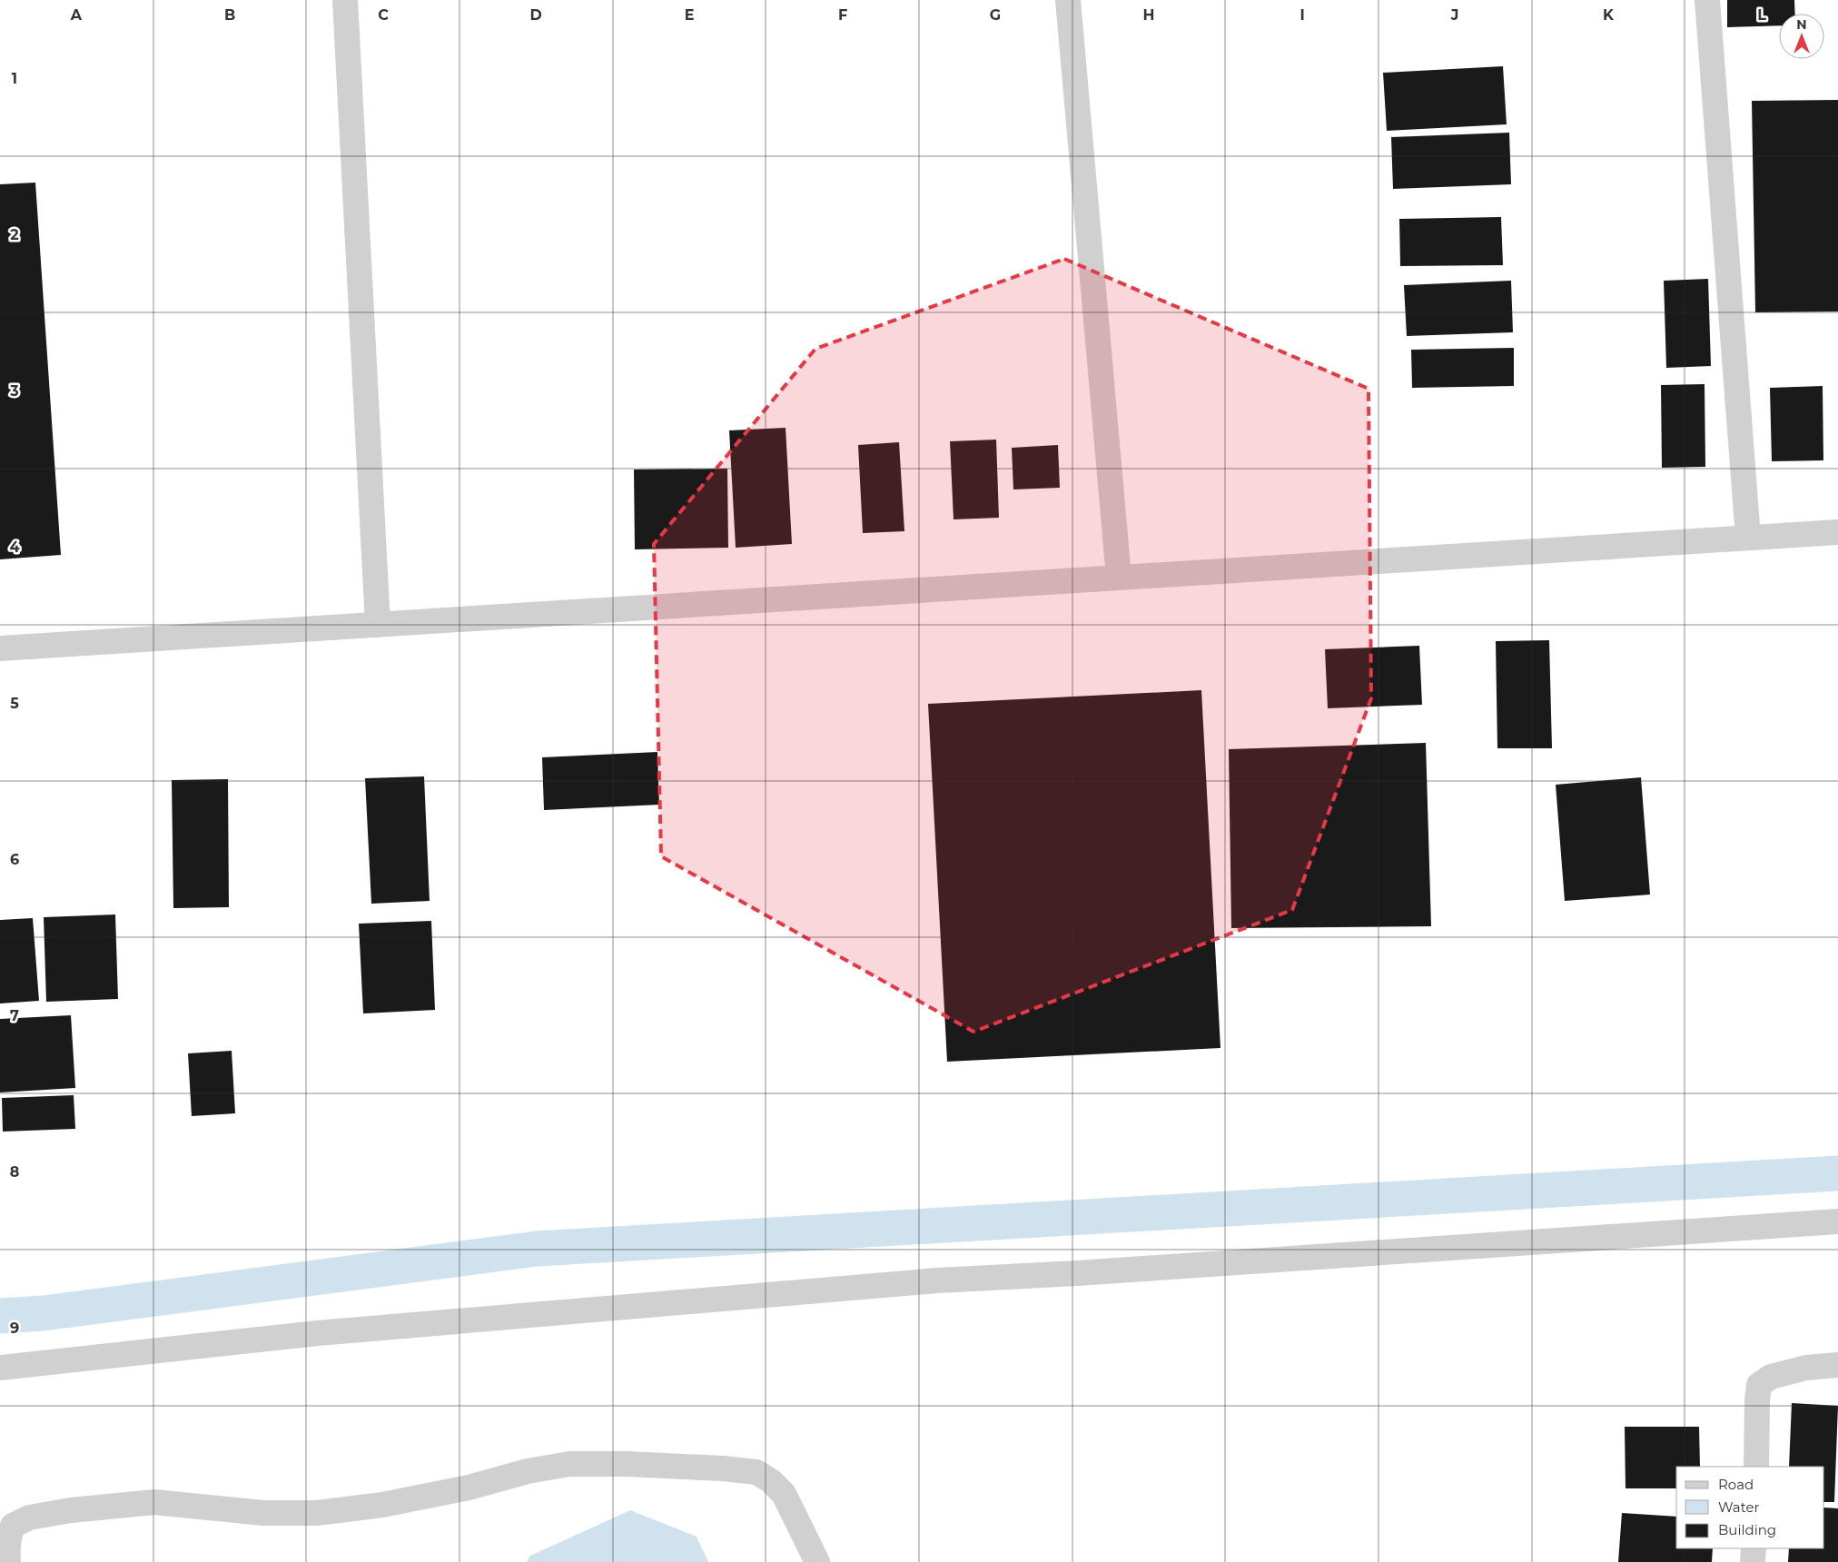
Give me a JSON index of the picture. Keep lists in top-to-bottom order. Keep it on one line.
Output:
{"legend":["Road","Water","Building"],"north":"top","grid":{"columns":["A","B","C","D","E","F","G","H","I","J","K","L"],"rows":["1","2","3","4","5","6","7","8","9"]}}
